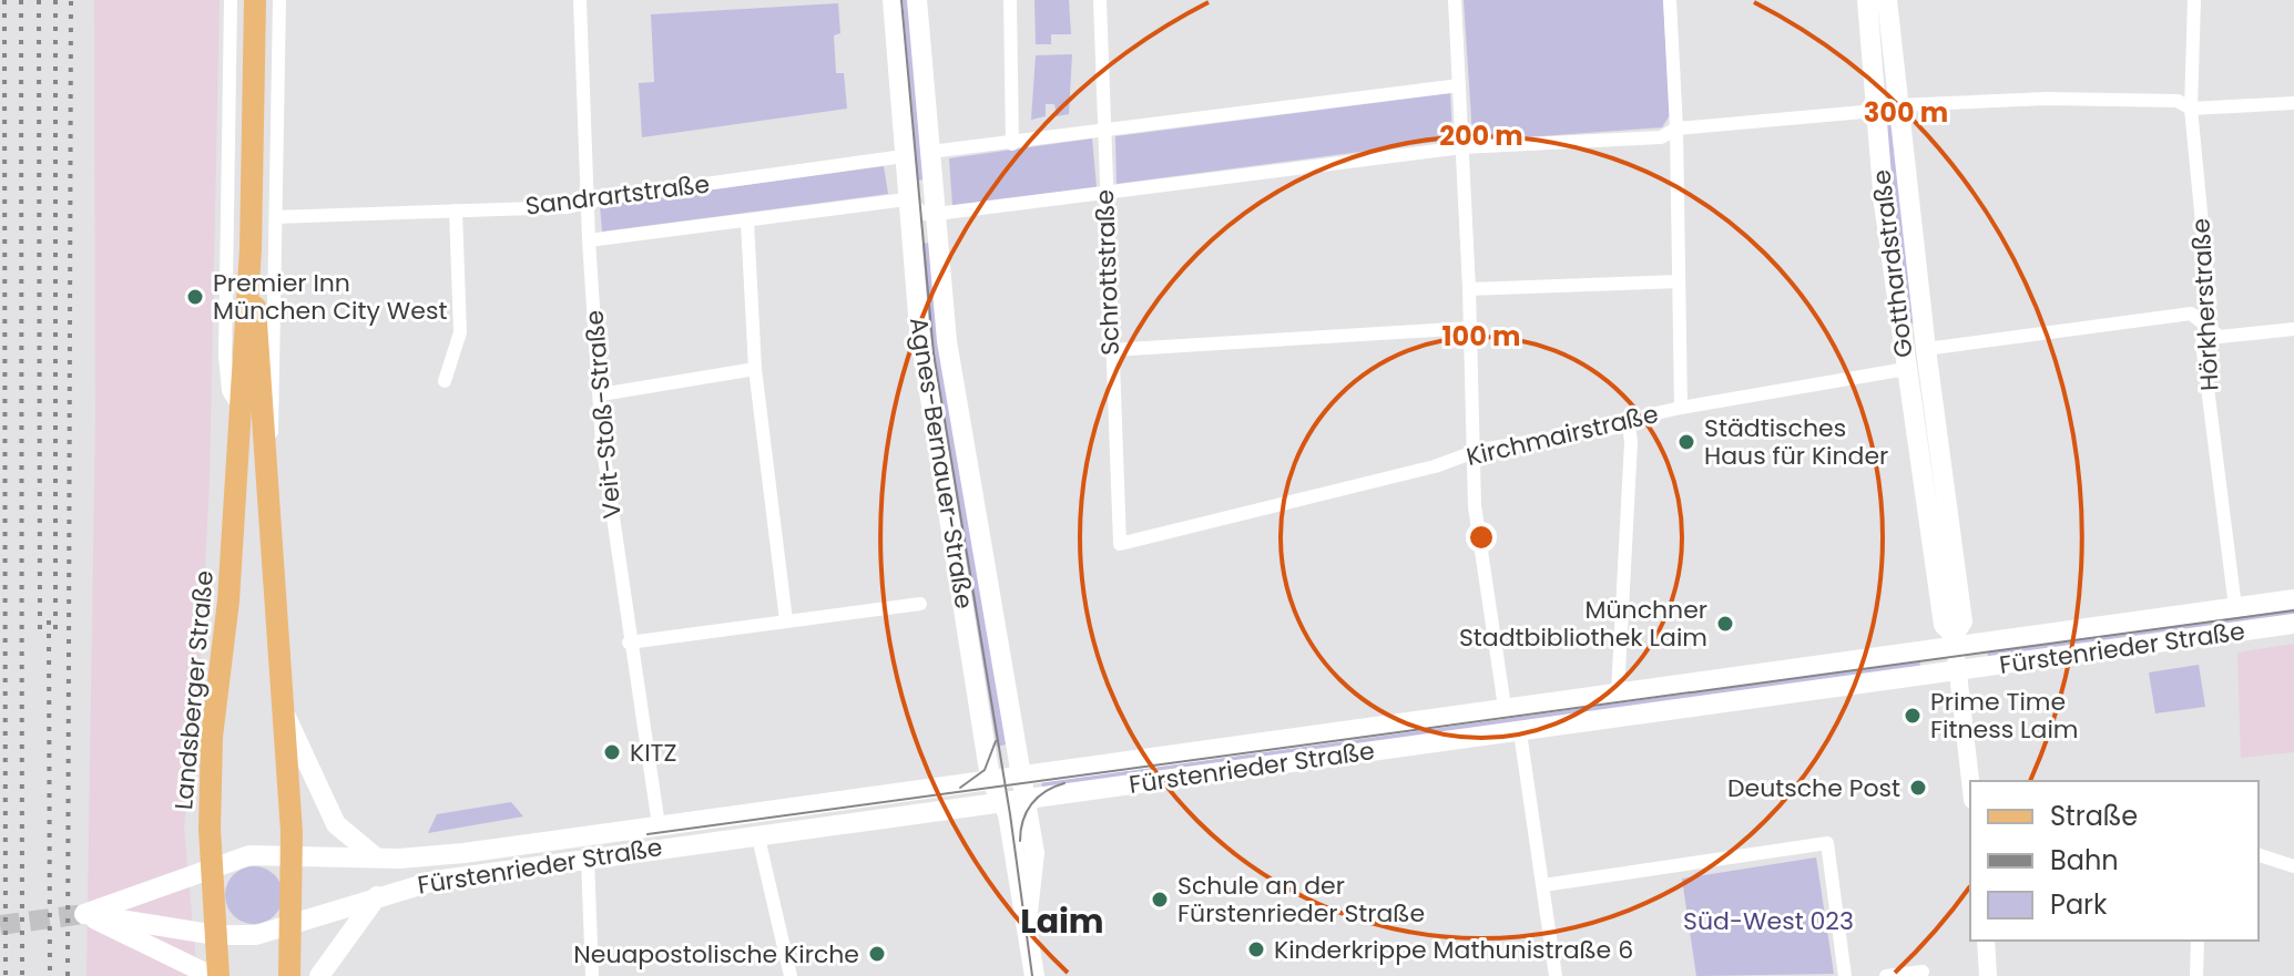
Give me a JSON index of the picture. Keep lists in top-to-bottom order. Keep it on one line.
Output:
{"streets":{"main road":["Gotthardstraße","Agnes-Bernauer-Straße","Fürstenrieder Straße","Landsberger Straße"],"street":["Sandrartstraße","Schrottstraße","Hörkherstraße","Veit-Stoß-Straße","Kirchmairstraße"]},"crossings":[["Sandrartstraße","Veit-Stoß-Straße"],["Sandrartstraße","Agnes-Bernauer-Straße"],["Sandrartstraße","Landsberger Straße"],["Gotthardstraße","Kirchmairstraße"],["Gotthardstraße","Fürstenrieder Straße"],["Schrottstraße","Kirchmairstraße"],["Hörkherstraße","Fürstenrieder Straße"],["Veit-Stoß-Straße","Fürstenrieder Straße"],["Agnes-Bernauer-Straße","Fürstenrieder Straße"],["Fürstenrieder Straße","Landsberger Straße"]],"districts":["Laim"],"parks":["Süd-West 023"],"places":["Premier Inn München City West","Städtisches Haus für Kinder","Münchner Stadtbibliothek Laim","Prime Time Fitness Laim","KITZ","Deutsche Post","Schule an der Fürstenrieder Straße","Kinderkrippe Mathunistraße 6","Neuapostolische Kirche"],"legend":["Straße","Bahn","Park"],"rings":["300 m","200 m","100 m"]}
